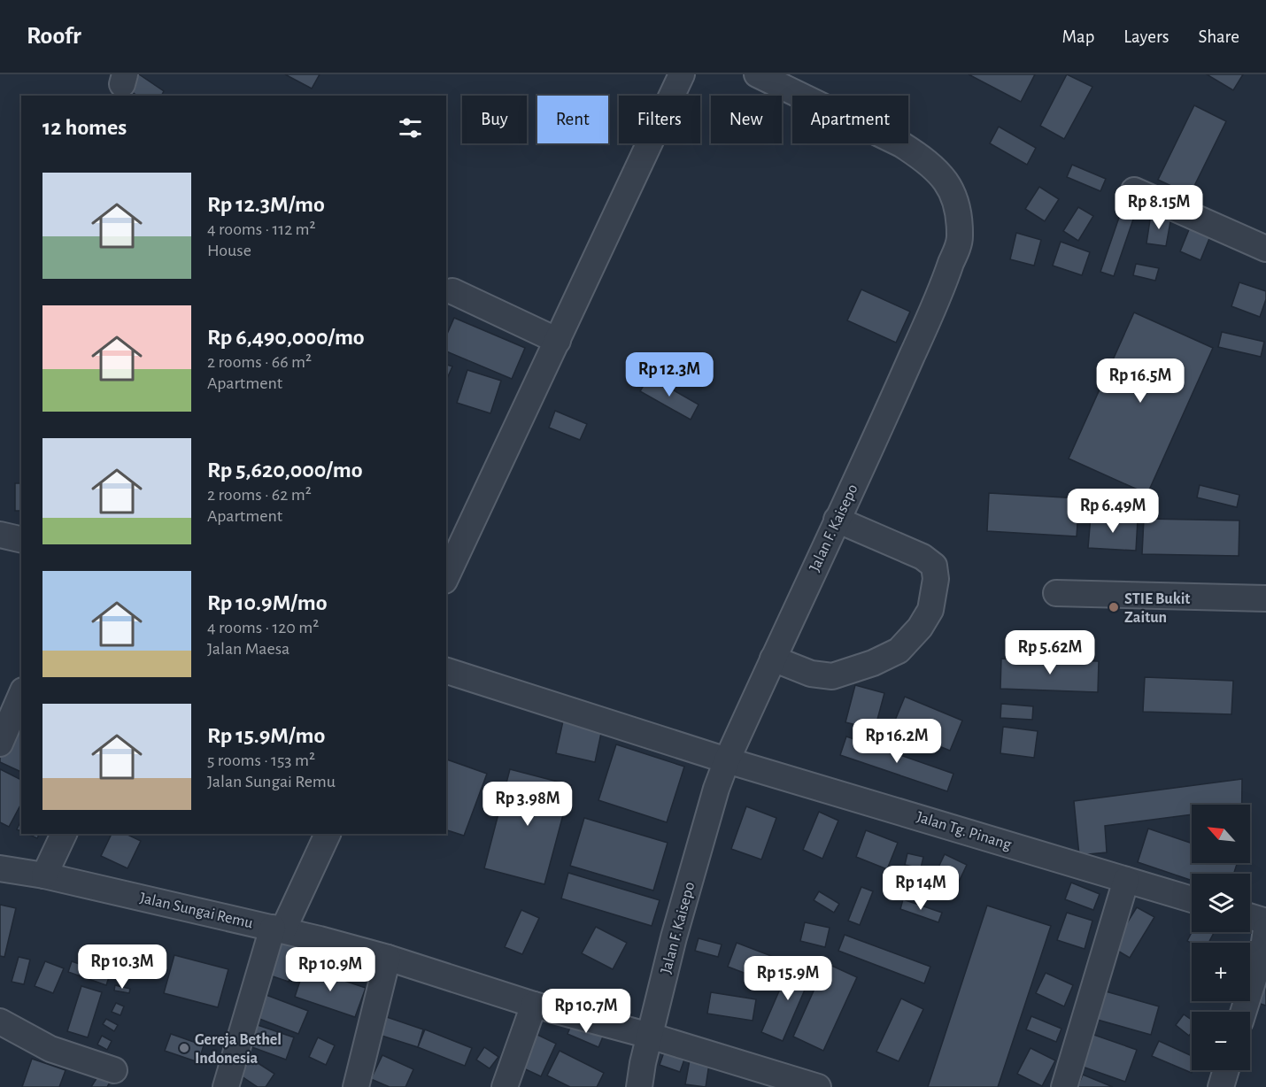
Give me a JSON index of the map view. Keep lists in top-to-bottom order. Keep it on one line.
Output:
{"streets":{"street":["Jalan F. Kaisepo","Jalan Tg. Pinang","Jalan Sungai Remu"]},"crossings":[["Jalan F. Kaisepo","Jalan Tg. Pinang"],["Jalan F. Kaisepo","Jalan Sungai Remu"]],"places":["STIE Bukit Zaitun","Gereja Bethel Indonesia"],"north":"top left","page":{"header":"Roofr","nav":["Map","Layers","Share"],"chip":["Buy","Rent","Filters","New","Apartment"],"heading":"12 homes","list":[{"name":"Rp 12.3M/mo","note":"4 rooms · 112 m² · House"},{"name":"Rp 6,490,000/mo","note":"2 rooms · 66 m² · Apartment"},{"name":"Rp 5,620,000/mo","note":"2 rooms · 62 m² · Apartment"},{"name":"Rp 10.9M/mo","note":"4 rooms · 120 m² · Jalan Maesa"},{"name":"Rp 15.9M/mo","note":"5 rooms · 153 m² · Jalan Sungai Remu"}],"price":["Rp 8.15M","Rp 12.3M","Rp 16.5M","Rp 6.49M","Rp 5.62M","Rp 16.2M","Rp 3.98M","Rp 14M","Rp 10.3M","Rp 10.9M","Rp 15.9M","Rp 10.7M"],"map_buttons":["+","−"]}}
